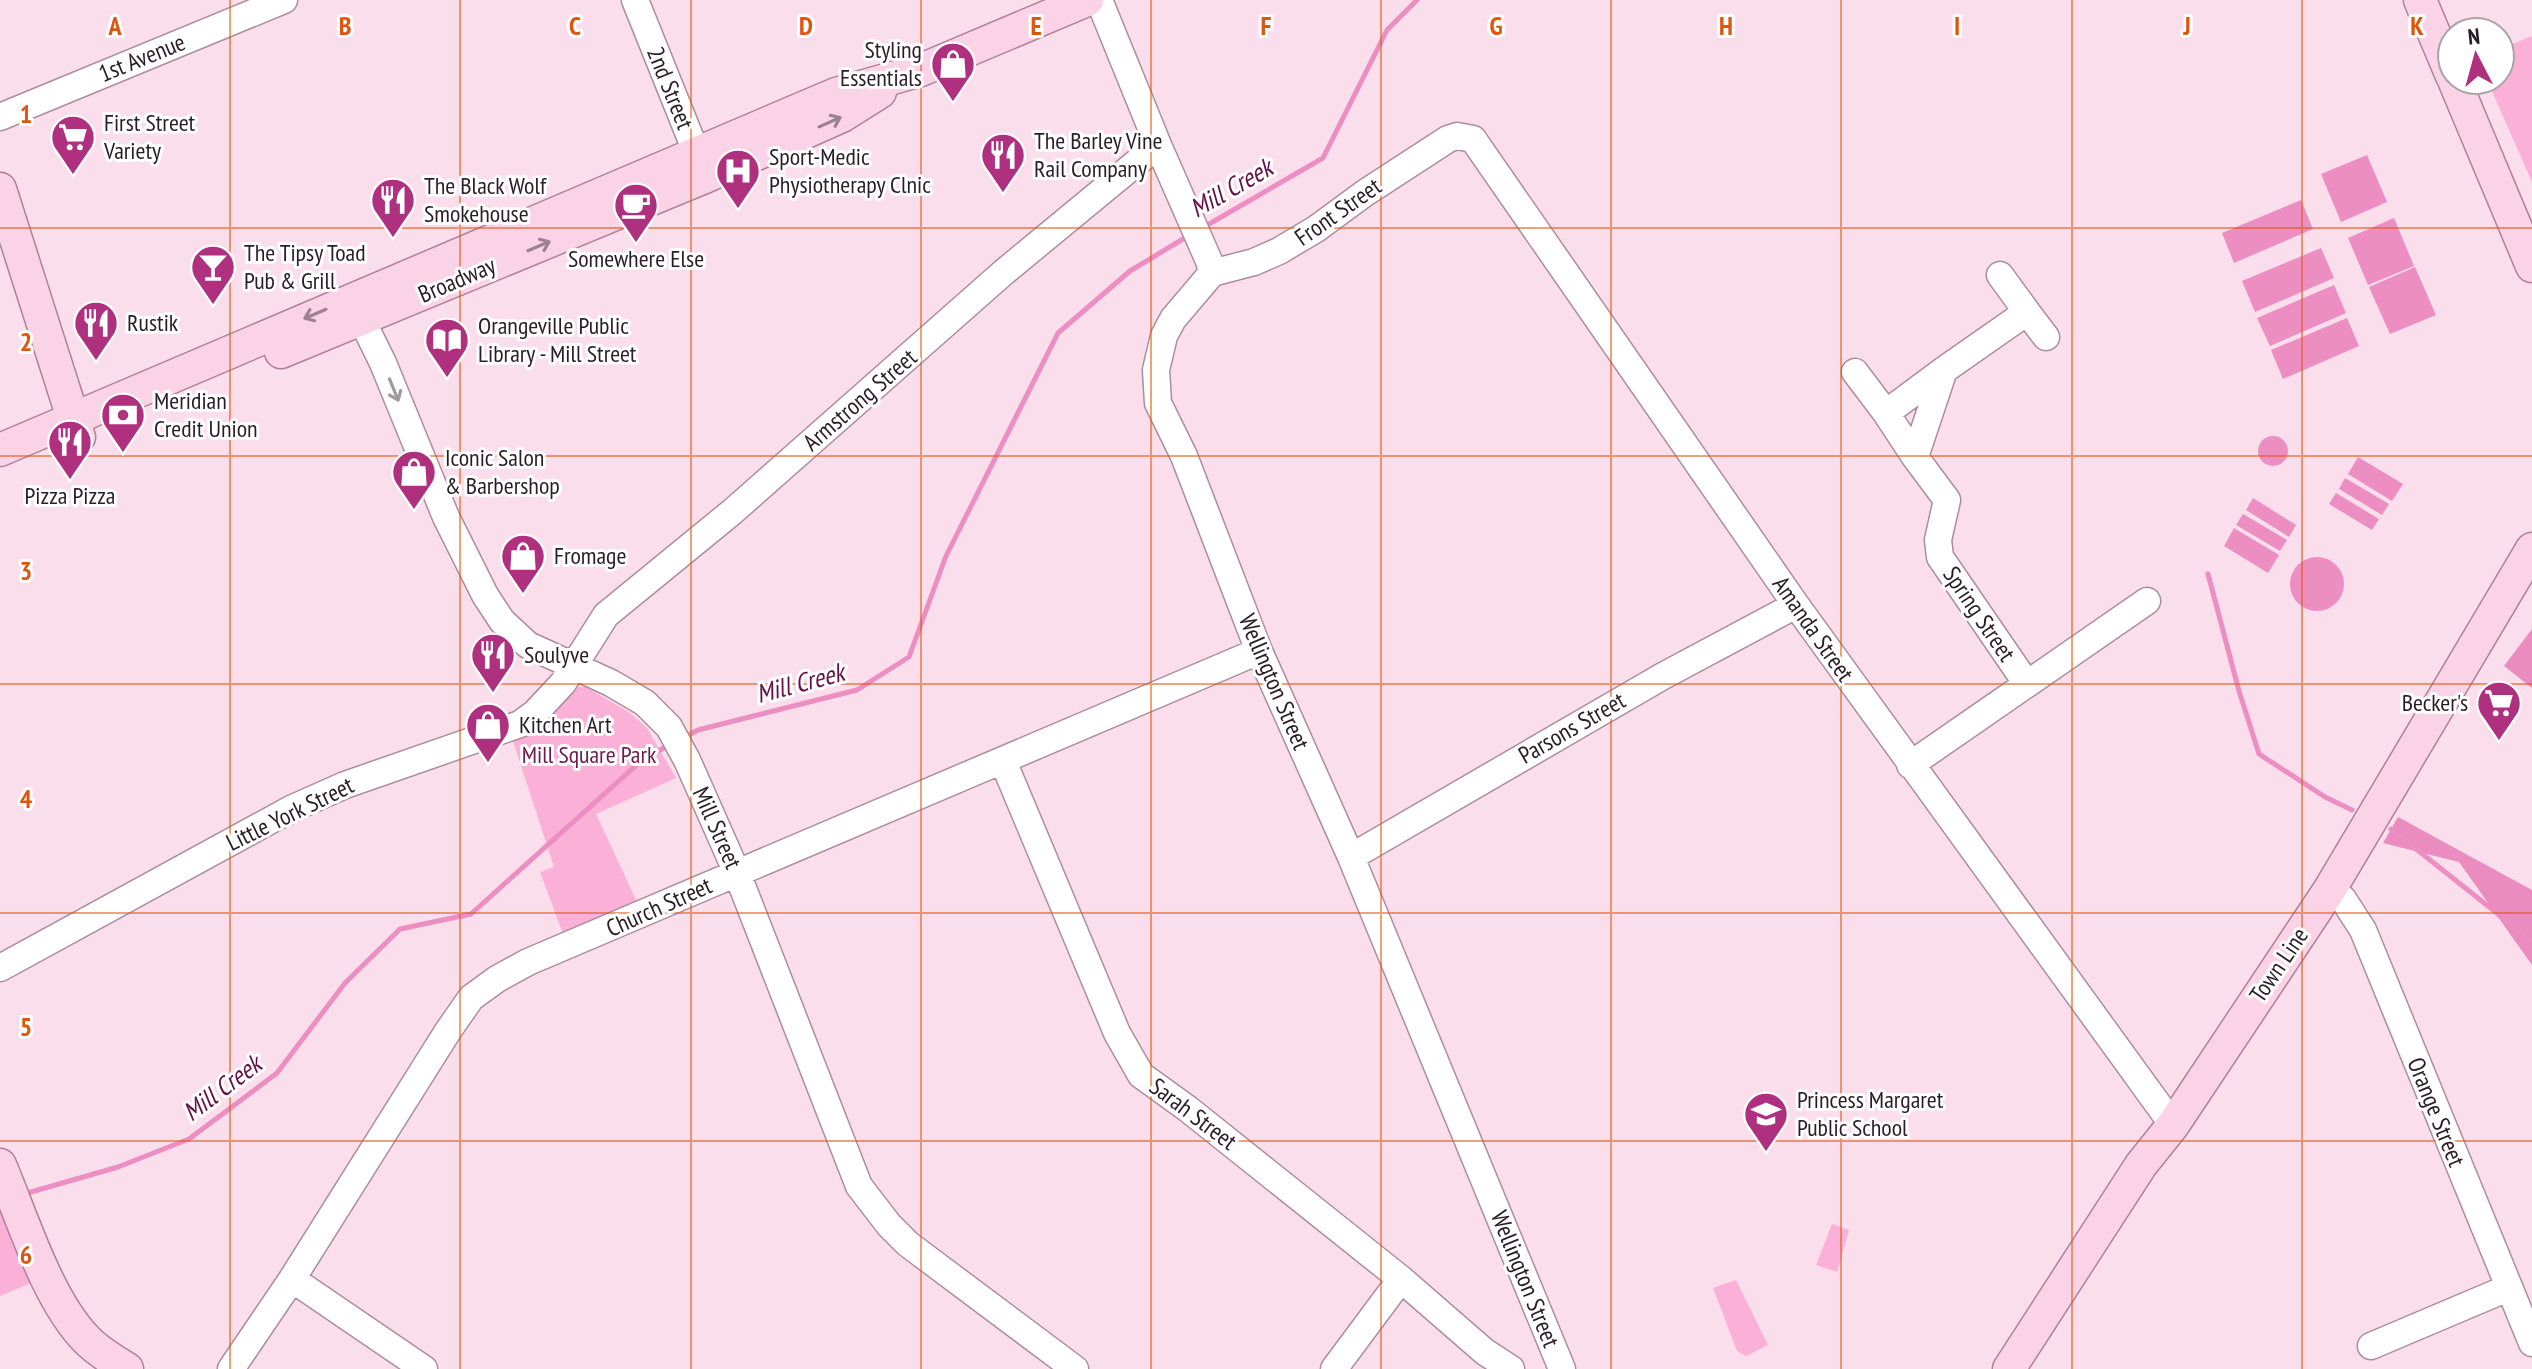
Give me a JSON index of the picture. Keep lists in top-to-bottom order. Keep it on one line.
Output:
{"streets":{"main road":["Broadway","Town Line"],"street":["1st Avenue","2nd Street","Front Street","Armstrong Street","Spring Street","Amanda Street","Wellington Street","Parsons Street","Little York Street","Mill Street","Church Street","Orange Street","Sarah Street"]},"crossings":[["2nd Street","Broadway"],["Front Street","Amanda Street"],["Front Street","Wellington Street"],["Broadway","Mill Street"],["Armstrong Street","Little York Street"],["Armstrong Street","Mill Street"],["Spring Street","Amanda Street"],["Amanda Street","Parsons Street"],["Amanda Street","Town Line"],["Wellington Street","Parsons Street"],["Wellington Street","Church Street"],["Little York Street","Mill Street"],["Mill Street","Church Street"],["Church Street","Sarah Street"],["Town Line","Orange Street"]],"water":["Mill Creek"],"parks":["Mill Square Park"],"places":{"shop":["Styling Essentials","Iconic Salon & Barbershop","Fromage","Kitchen Art"],"supermarket":["First Street Variety","Becker's"],"restaurant":["The Barley Vine Rail Company","The Black Wolf Smokehouse","Rustik","Pizza Pizza","Soulyve"],"hospital":["Sport-Medic Physiotherapy Clnic"],"cafe":["Somewhere Else"],"bar":["The Tipsy Toad Pub & Grill"],"library":["Orangeville Public Library - Mill Street"],"bank":["Meridian Credit Union"],"school or university":["Princess Margaret Public School"]},"north":"top","grid":{"columns":["A","B","C","D","E","F","G","H","I","J","K"],"rows":["1","2","3","4","5","6"]}}
